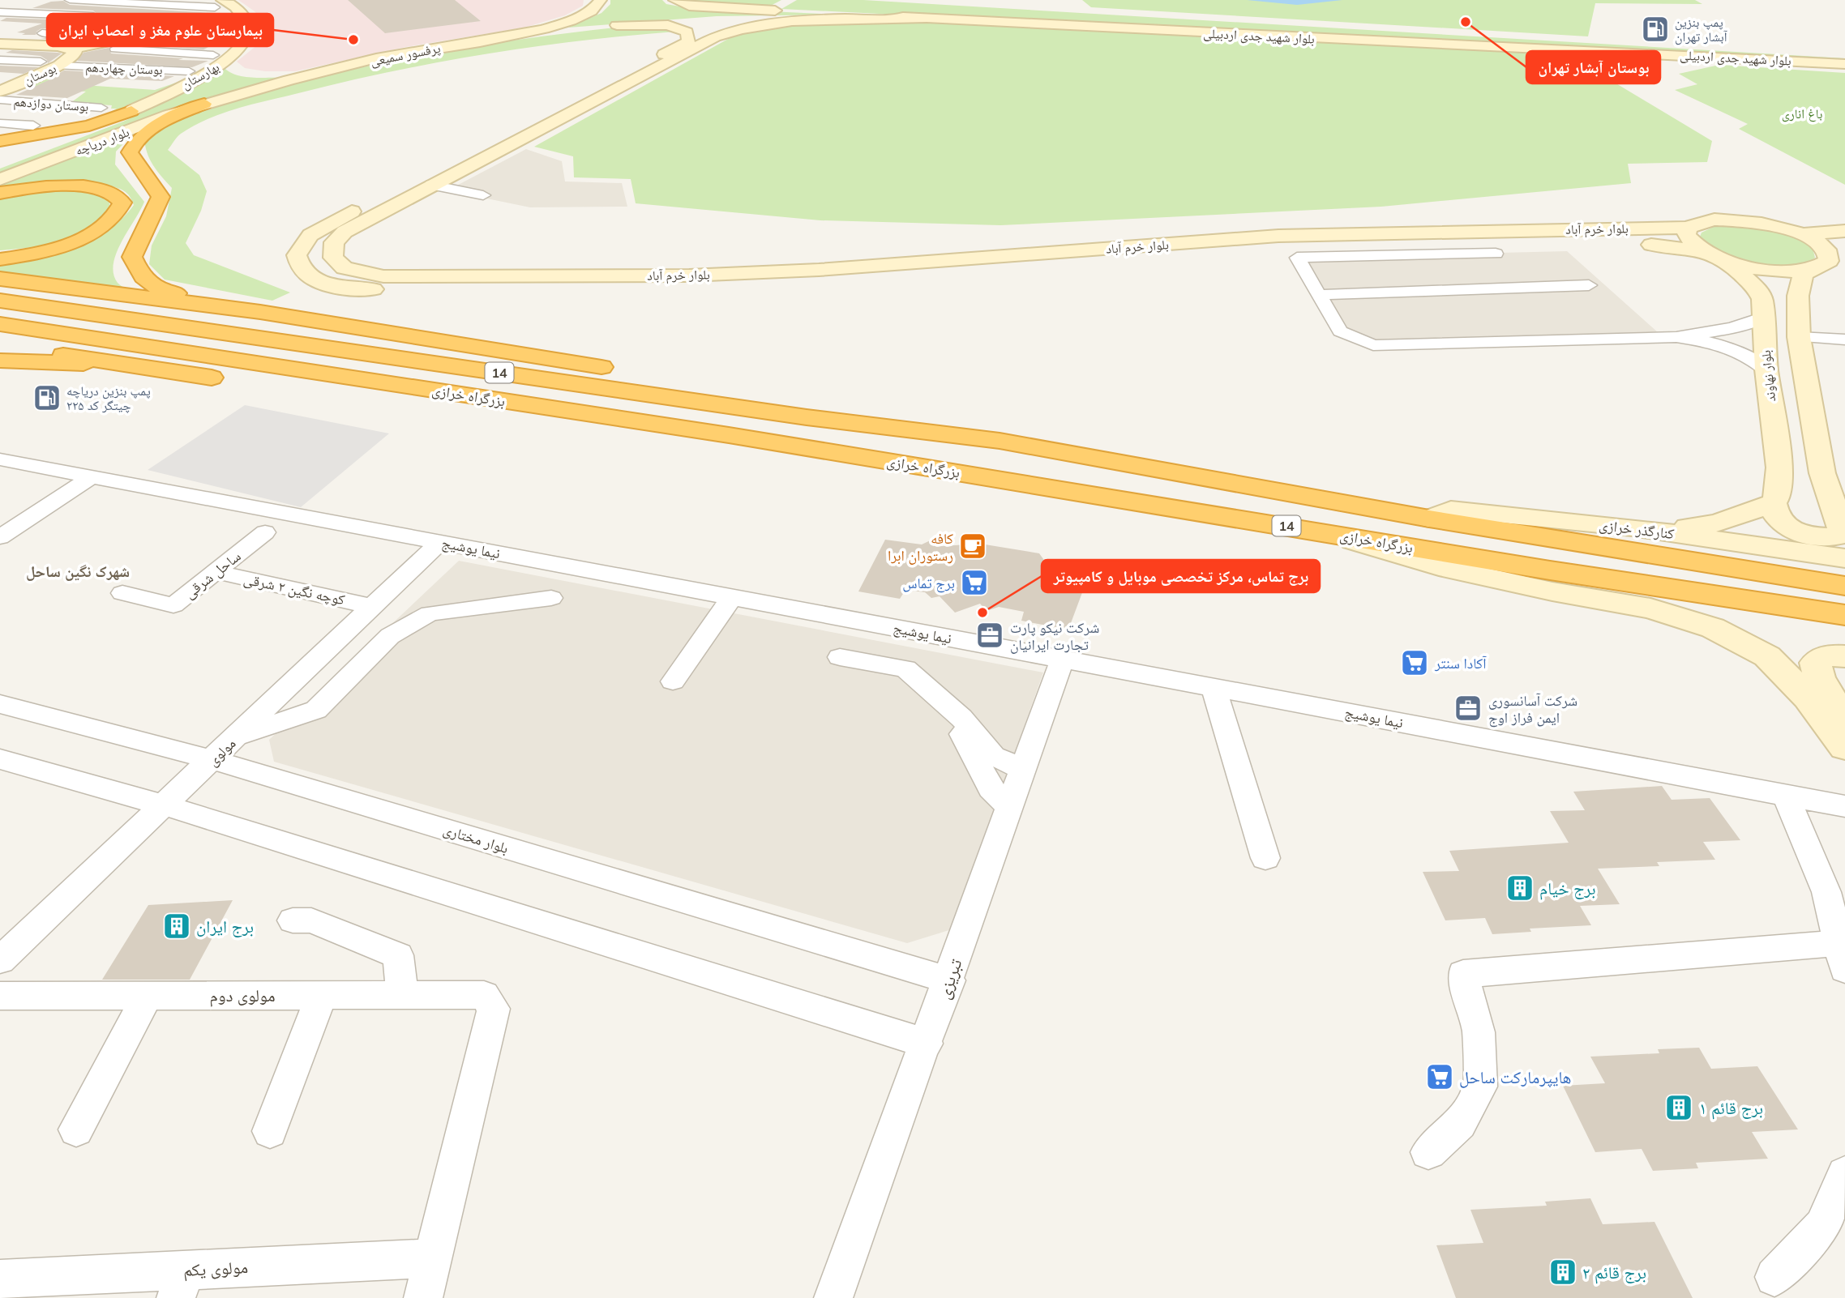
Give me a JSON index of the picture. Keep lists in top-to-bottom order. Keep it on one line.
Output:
{"streets":{"highway":["14","بزرگراه خرازی"],"street":["بلوار شهید جدی اردبیلی","پرفسور سمیعی","بوستان چهاردهم","بوستان","بهارستان","بوستان دوازدهم","بلوار دریاچه","بلوار خرم آباد","بلوار نهاوند","کنارگذر خرازی","نیما یوشیج","ساحل شرقی","کوچه نگین ۲ شرقی","مولوی","بلوار مختاری","تبریزی","مولوی دوم","مولوی یکم"]},"crossings":[["بلوار شهید جدی اردبیلی","بلوار خرم آباد"],["پرفسور سمیعی","بلوار دریاچه"],["بوستان چهاردهم","بوستان"],["بهارستان","بلوار دریاچه"],["بلوار خرم آباد","بلوار نهاوند"],["بزرگراه خرازی","کنارگذر خرازی"],["نیما یوشیج","مولوی"],["نیما یوشیج","تبریزی"],["ساحل شرقی","کوچه نگین ۲ شرقی"],["کوچه نگین ۲ شرقی","مولوی"],["مولوی","بلوار مختاری"],["بلوار مختاری","تبریزی"],["مولوی دوم","مولوی یکم"]],"districts":["شهرک نگین ساحل"],"parks":["باغ اناری"],"places":{"other":["بوستان آبشار تهران","بیمارستان علوم مغز و اعصاب ایران","برج تماس، مرکز تخصصی موبایل و کامپیوتر"],"fuel station":["پمپ بنزین آبشار تهران","پمپ بنزین دریاچه چیتگر کد ۲۲۵"],"cafe":["کافه رستوران ابرا"],"supermarket":["برج تماس","آکادا سنتر","هایپرمارکت ساحل"],"office":["شرکت نیکو پارت تجارت ایرانیان","شرکت آسانسوری ایمن فراز اوج"],"building":["برج خیام","برج ایران","برج قائم ۱","برج قائم ۲"]}}
